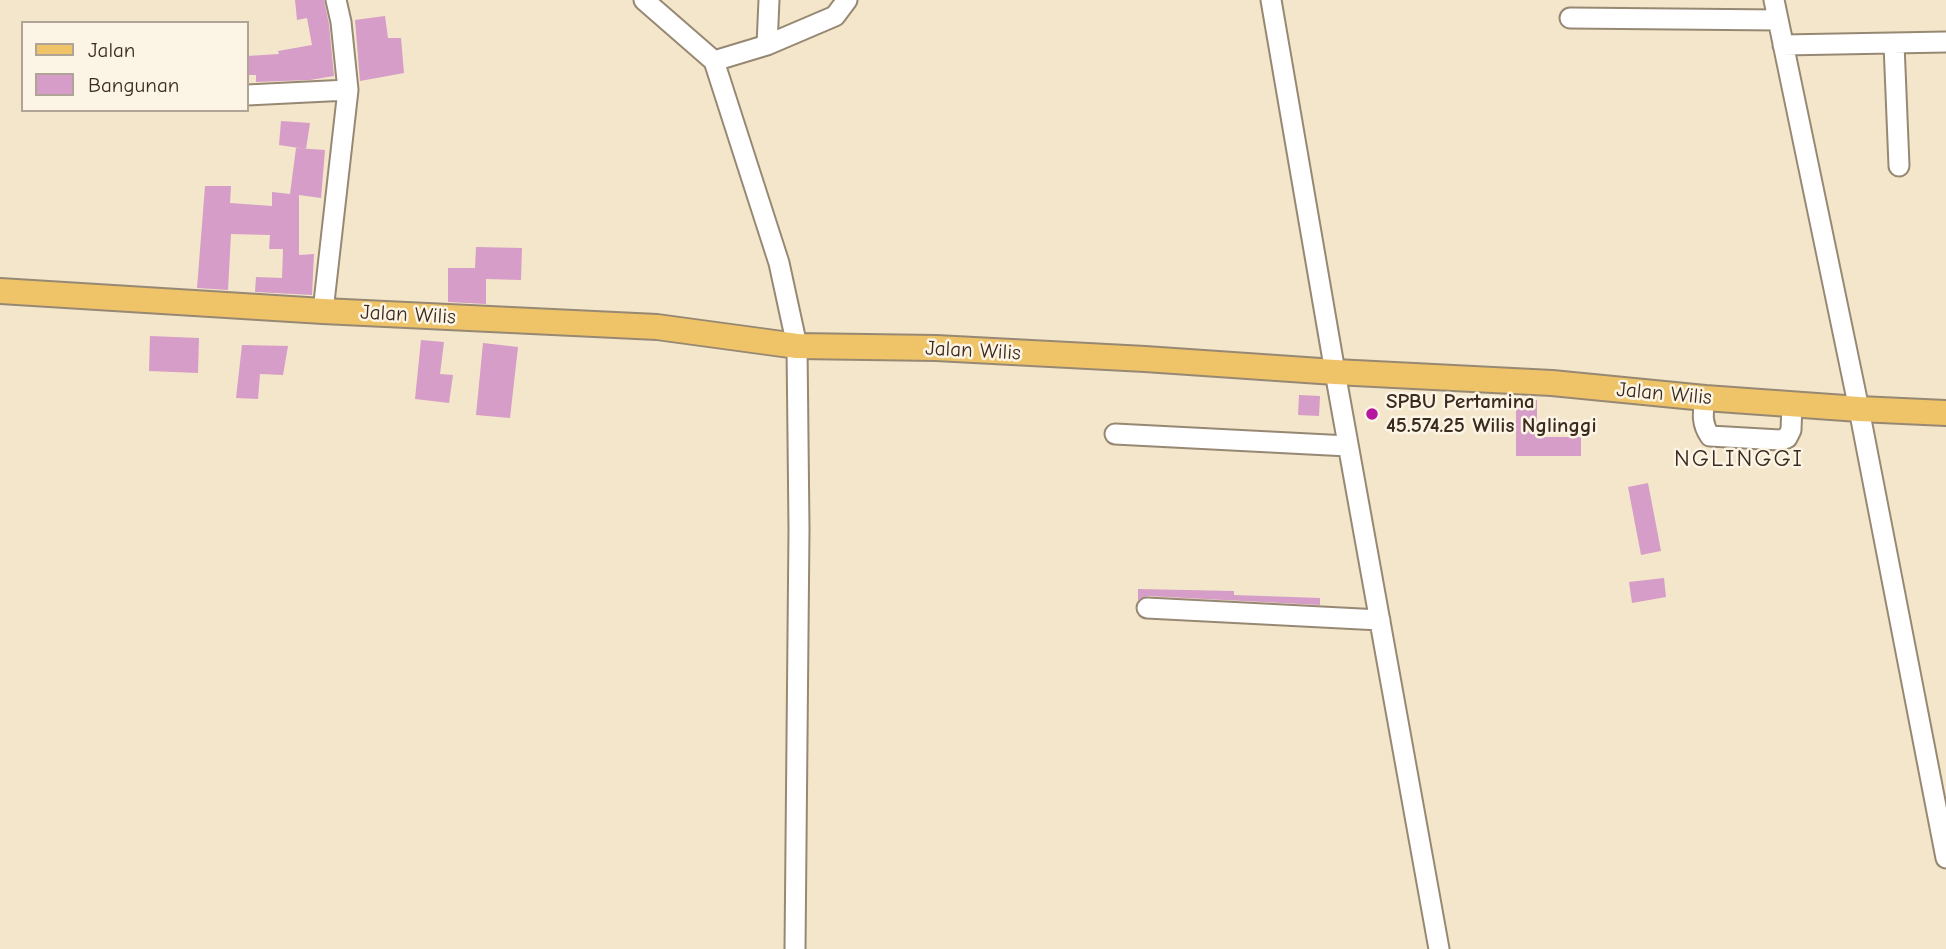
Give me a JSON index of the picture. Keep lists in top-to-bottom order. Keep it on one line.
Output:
{"streets":{"main road":["Jalan Wilis"]},"districts":["NGLINGGI"],"places":["SPBU Pertamina 45.574.25 Wilis Nglinggi"],"legend":["Jalan","Bangunan"]}
